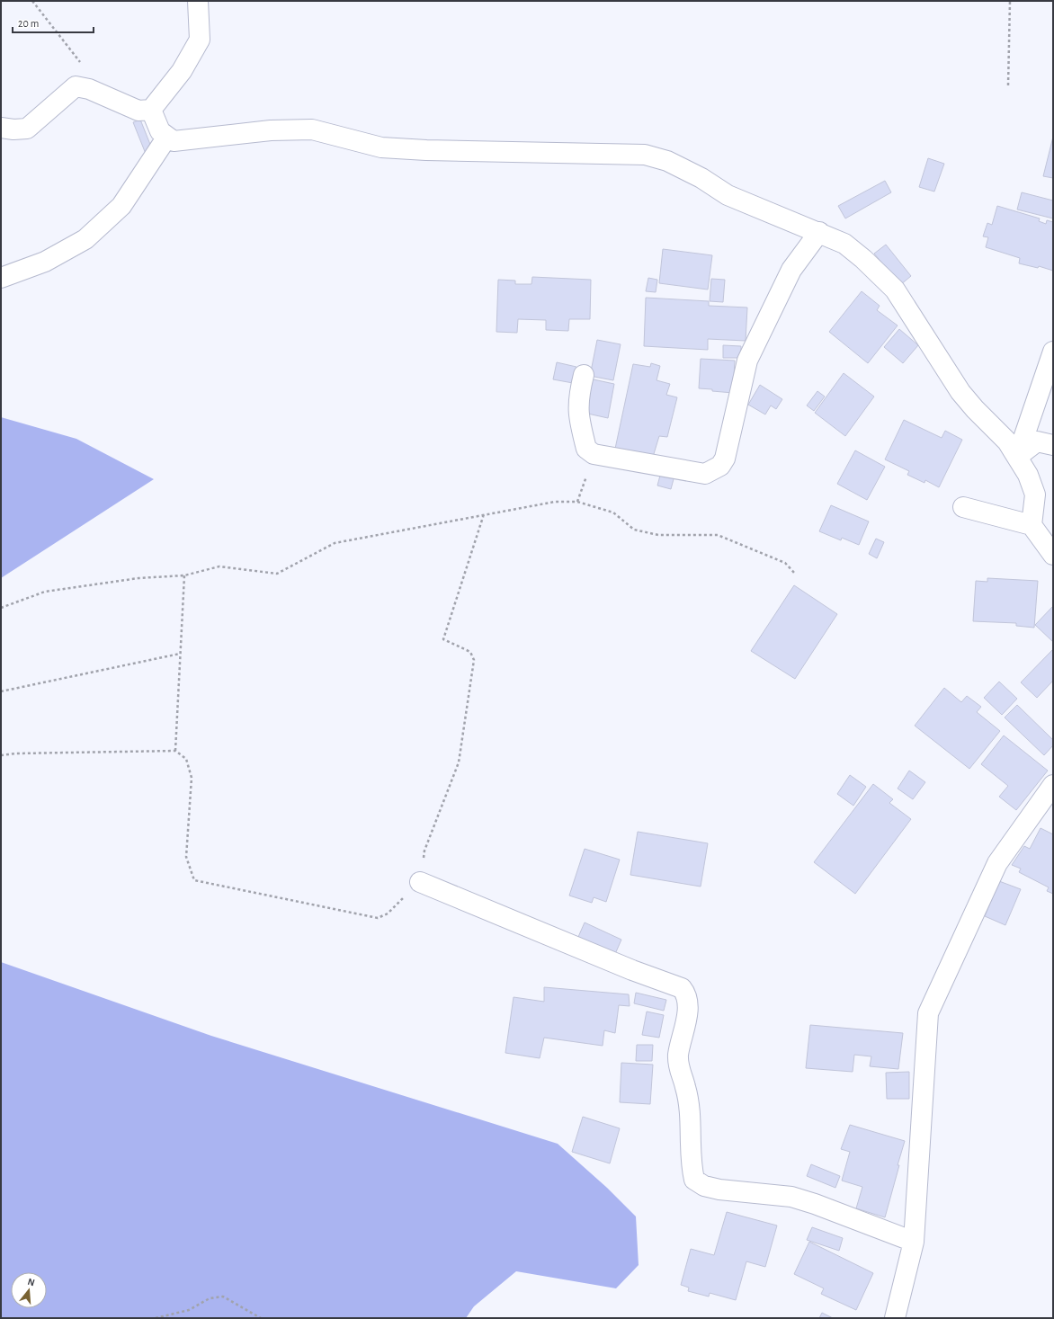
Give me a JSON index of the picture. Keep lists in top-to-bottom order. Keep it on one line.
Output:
{"scale_bar":"20 m","north":"top"}
